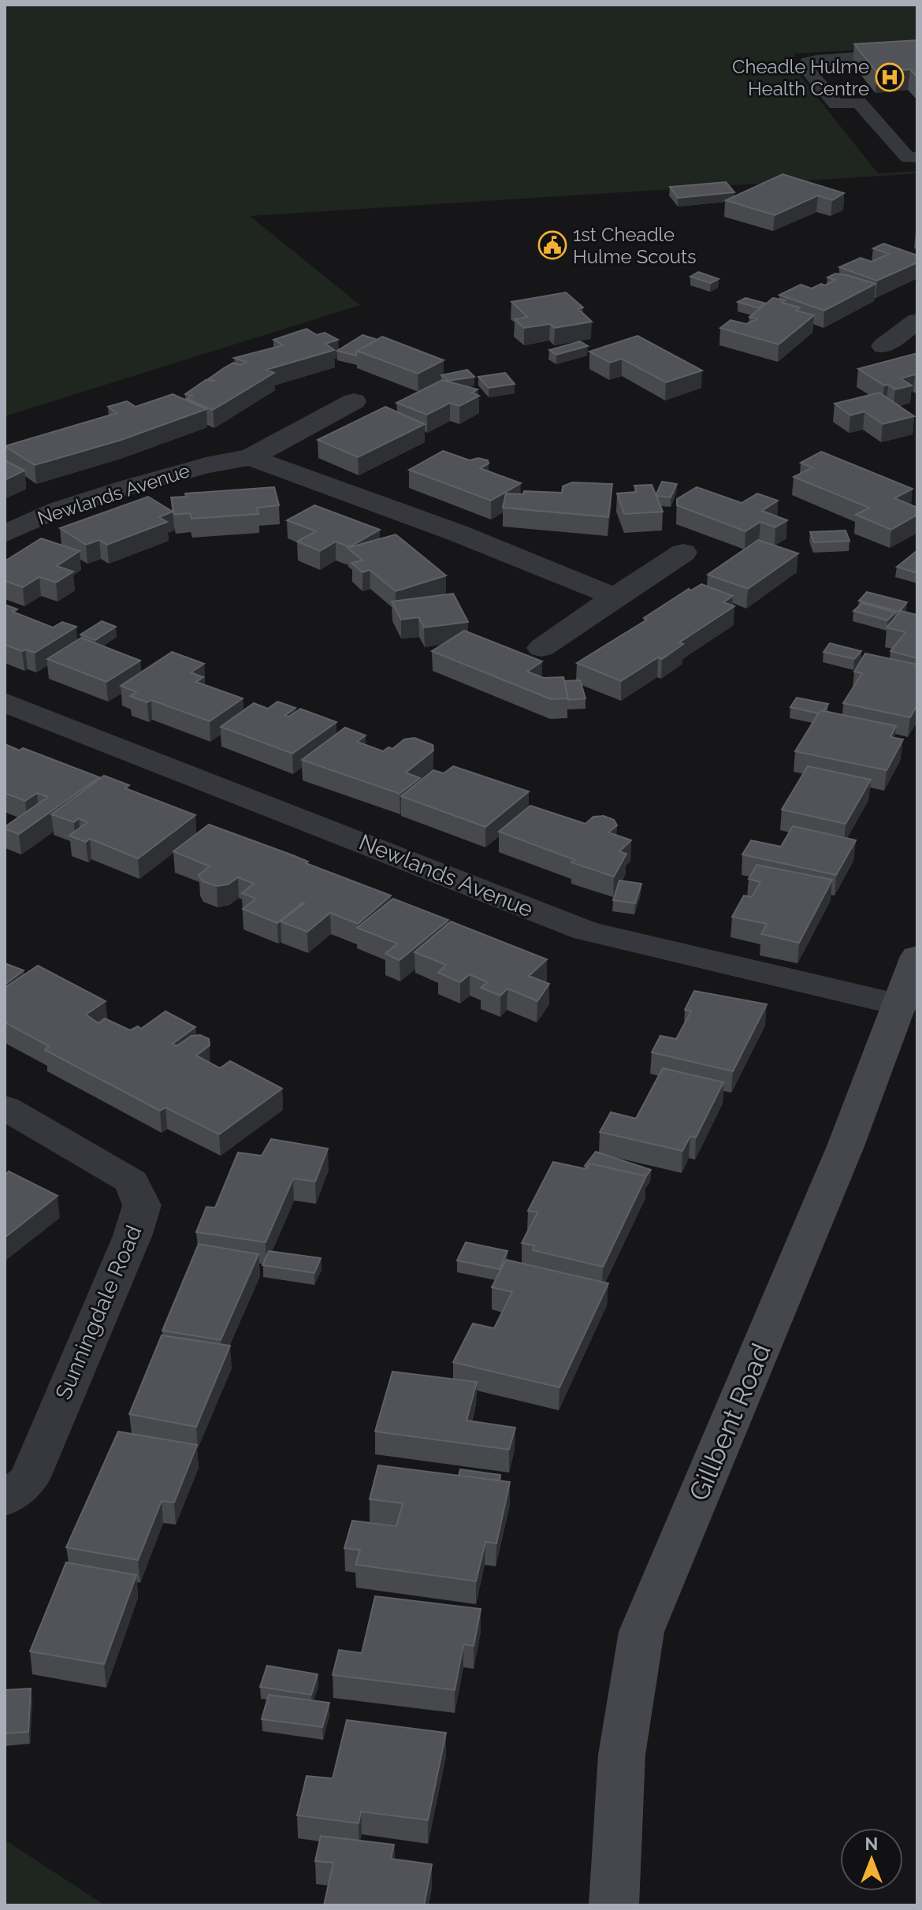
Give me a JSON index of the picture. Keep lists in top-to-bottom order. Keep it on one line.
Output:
{"streets":{"street":["Newlands Avenue","Sunningdale Road","Gillbent Road"]},"crossings":[["Newlands Avenue","Gillbent Road"]],"places":{"hospital":["Cheadle Hulme Health Centre"],"public building":["1st Cheadle Hulme Scouts"]},"north":"top"}
